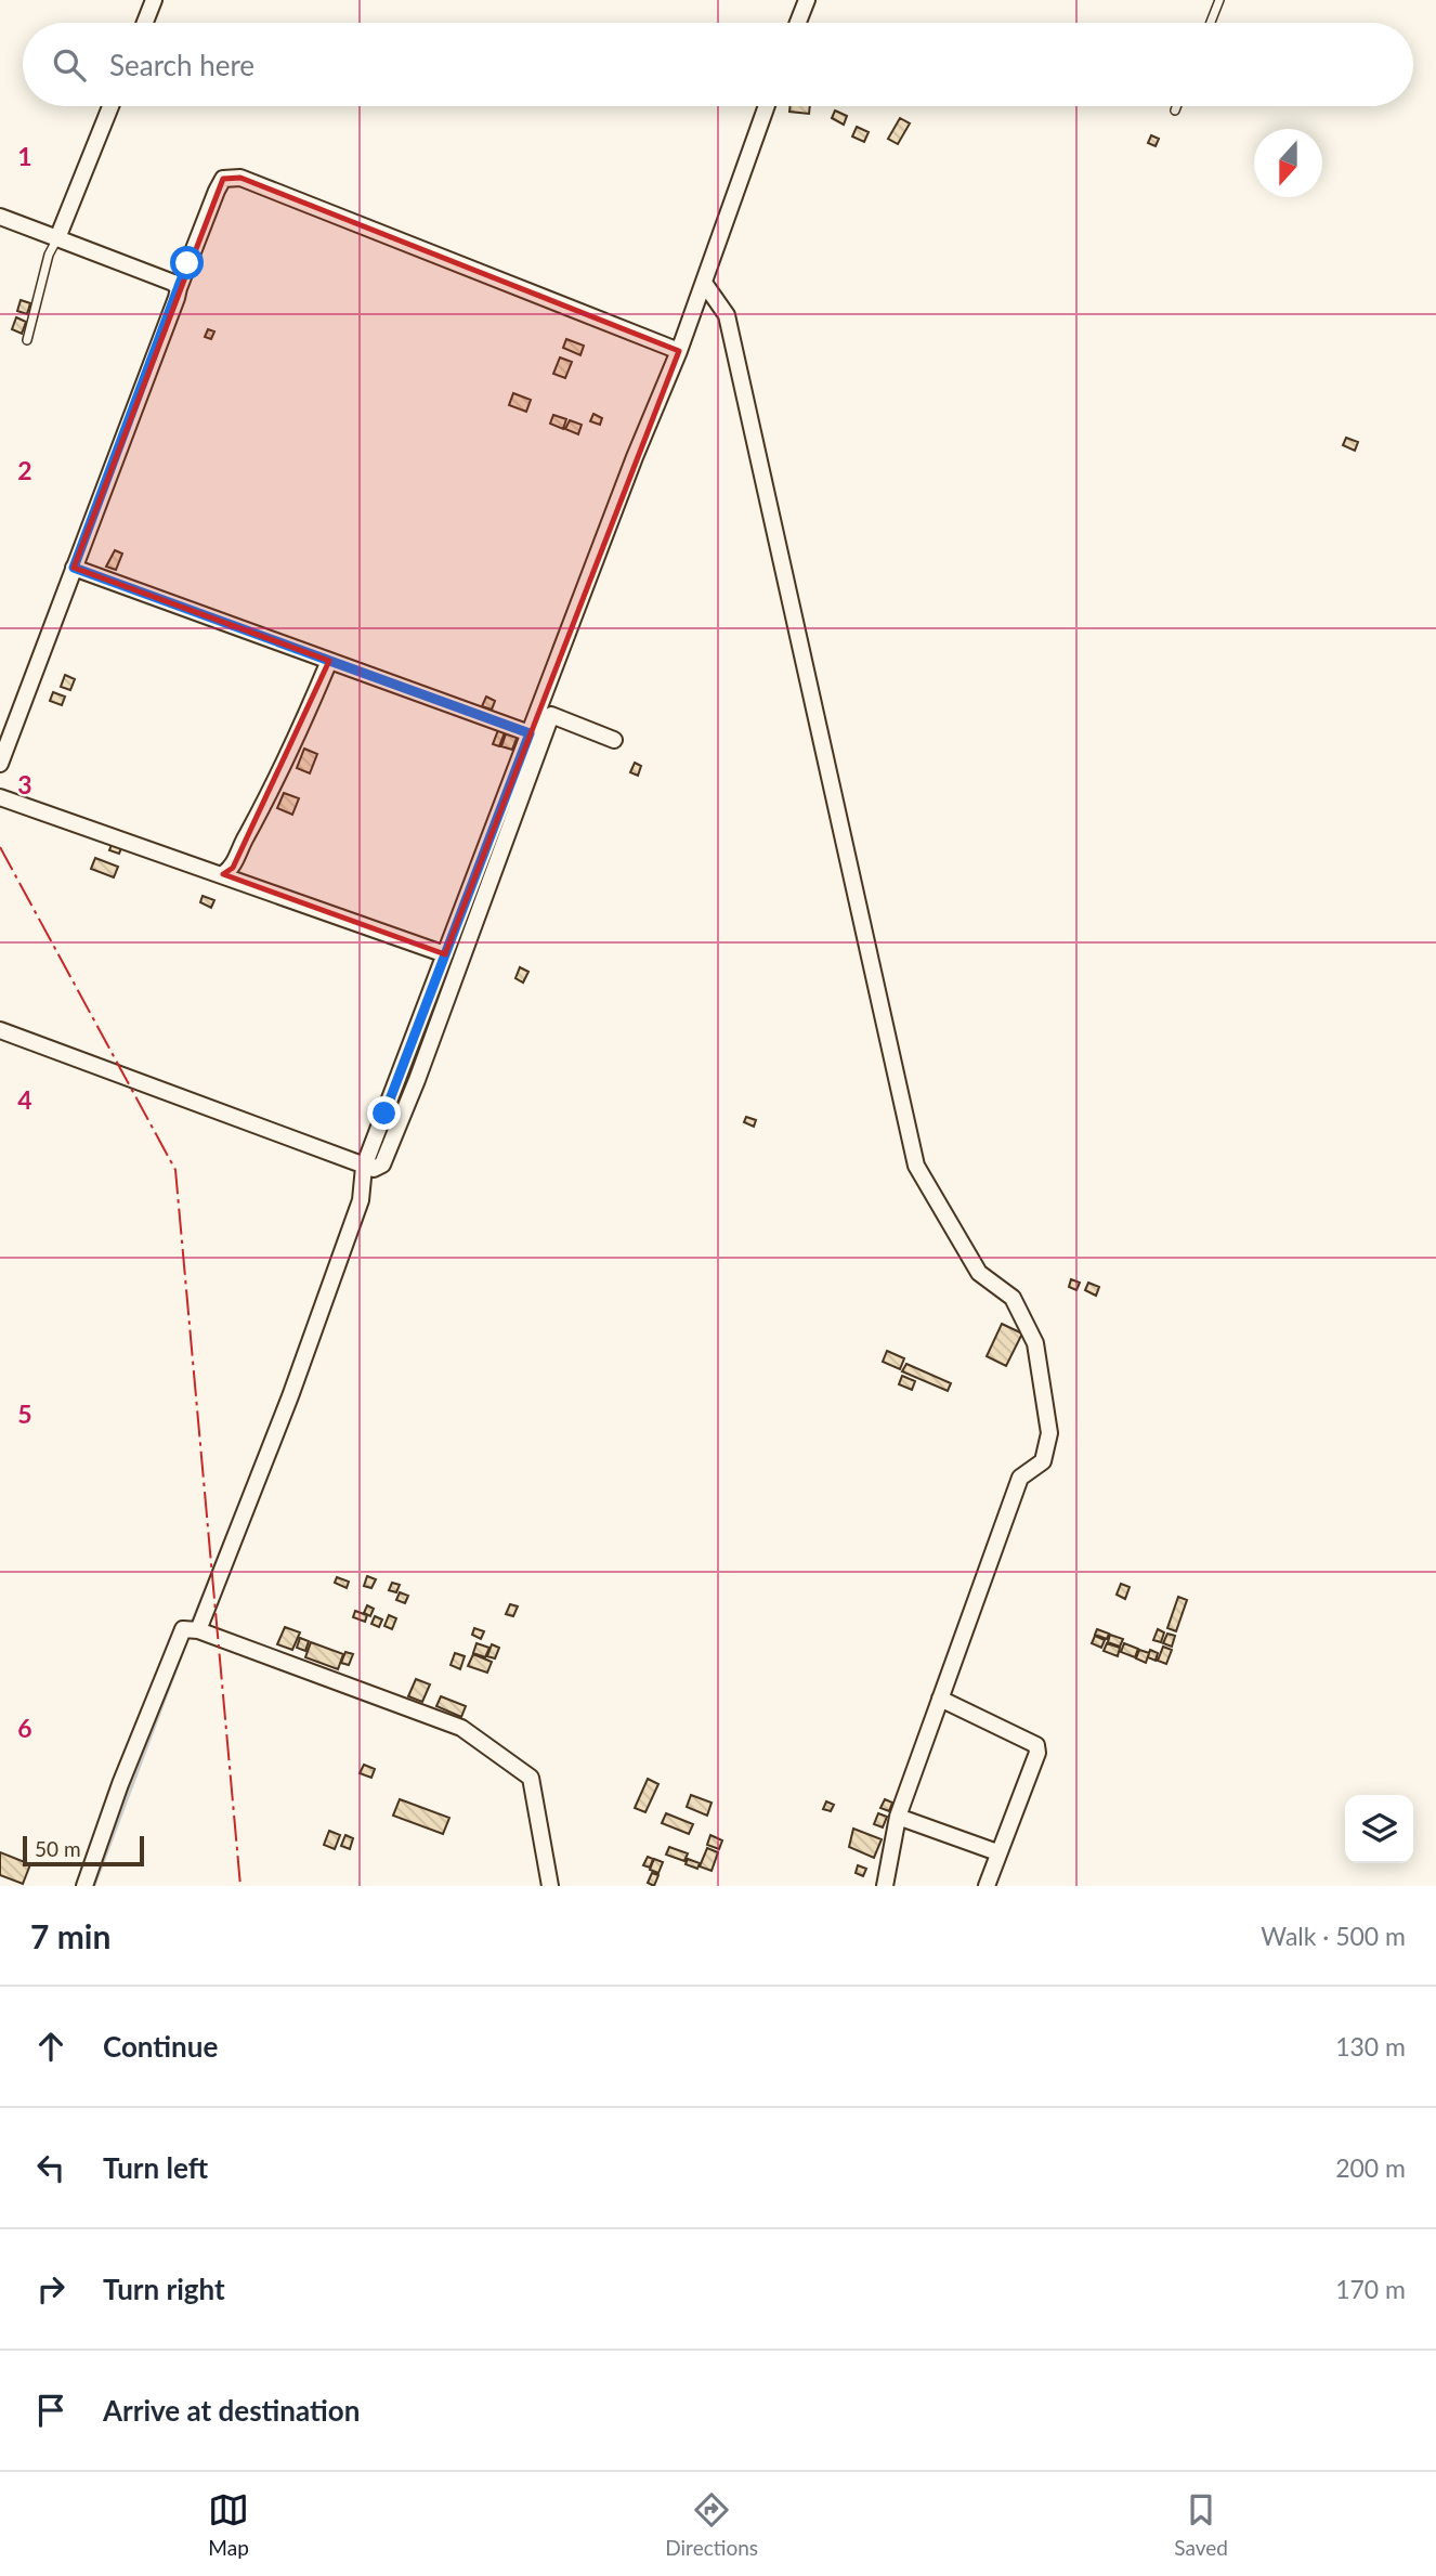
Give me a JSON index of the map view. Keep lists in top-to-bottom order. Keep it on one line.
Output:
{"scale_bar":"50 m","north":"bottom","page":{"search":"Search here","scale":"50 m","heading":["7 min","Walk · 500 m"],"list":[["Continue","130 m"],["Turn left","200 m"],["Turn right","170 m"],"Arrive at destination"],"nav":["Map","Directions","Saved"]},"grid":{"rows":["1","2","3","4","5","6"]}}
